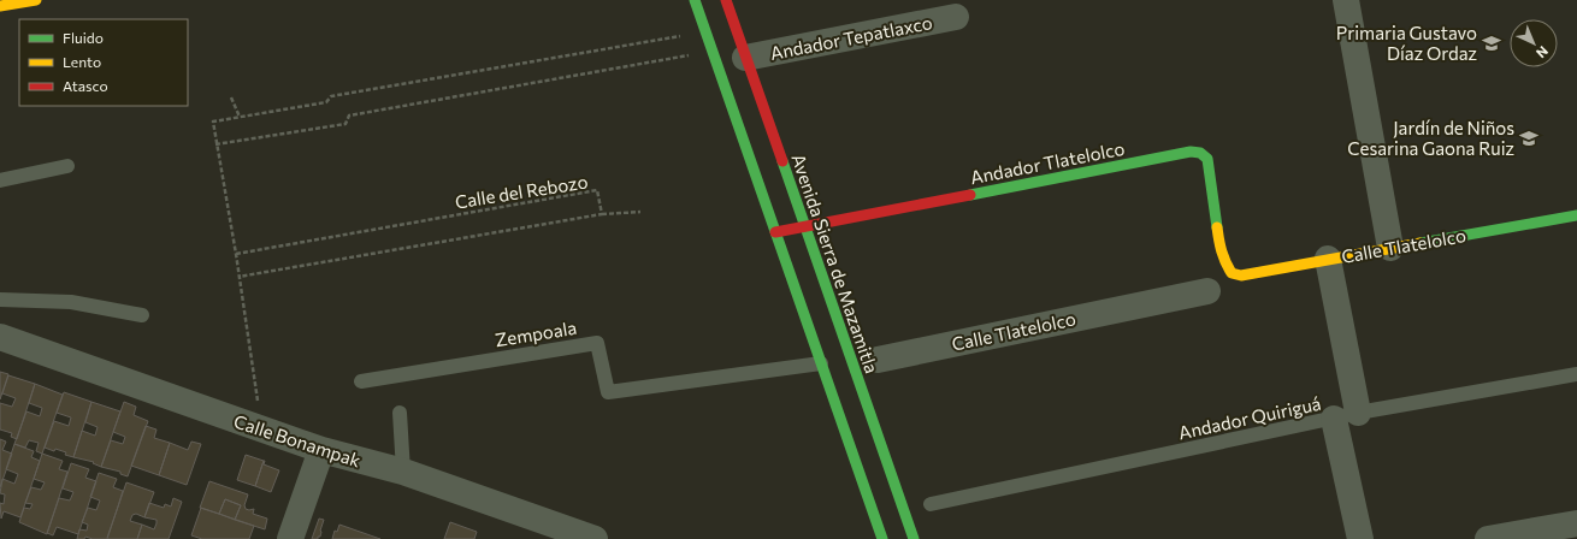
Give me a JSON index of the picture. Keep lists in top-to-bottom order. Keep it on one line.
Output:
{"streets":{"street":["Andador Tepatlaxco","Andador Tlatelolco","Calle Tlatelolco","Avenida Sierra de Mazamitla","Calle Bonampak"],"lane":["Zempoala","Andador Quiriguá"],"path":["Calle del Rebozo"]},"crossings":[["Andador Tepatlaxco","Avenida Sierra de Mazamitla"],["Andador Tlatelolco","Calle Tlatelolco"],["Andador Tlatelolco","Avenida Sierra de Mazamitla"]],"places":{"school or university":["Primaria Gustavo Díaz Ordaz","Jardín de Niños Cesarina Gaona Ruiz"]},"legend":["Fluido","Lento","Atasco"],"north":"bottom right"}
